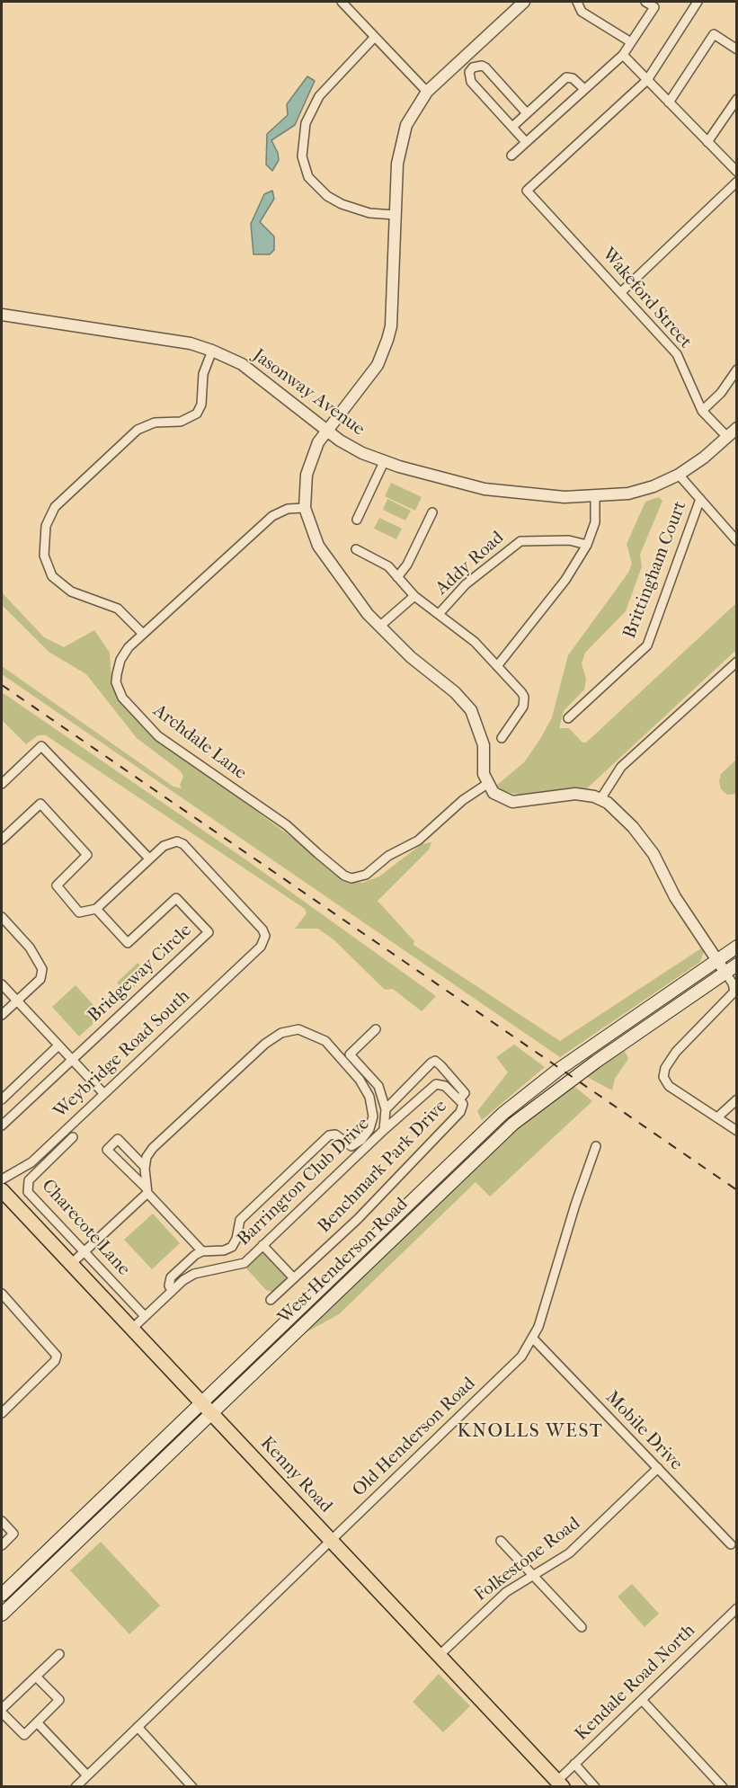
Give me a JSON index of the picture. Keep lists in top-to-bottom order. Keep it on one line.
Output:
{"streets":{"main road":["West Henderson Road","Kenny Road"],"street":["Wakeford Street","Jasonway Avenue","Addy Road","Brittingham Court","Archdale Lane","Bridgeway Circle","Weybridge Road South","Benchmark Park Drive","Barrington Club Drive","Charecote Lane","Mobile Drive","Old Henderson Road","Folkestone Road","Kendale Road North"]},"crossings":[["Wakeford Street","Jasonway Avenue"],["Benchmark Park Drive","Barrington Club Drive"],["West Henderson Road","Kenny Road"],["Mobile Drive","Old Henderson Road"],["Mobile Drive","Folkestone Road"],["Old Henderson Road","Kenny Road"],["Kenny Road","Folkestone Road"],["Kenny Road","Kendale Road North"]],"districts":["KNOLLS WEST"]}
